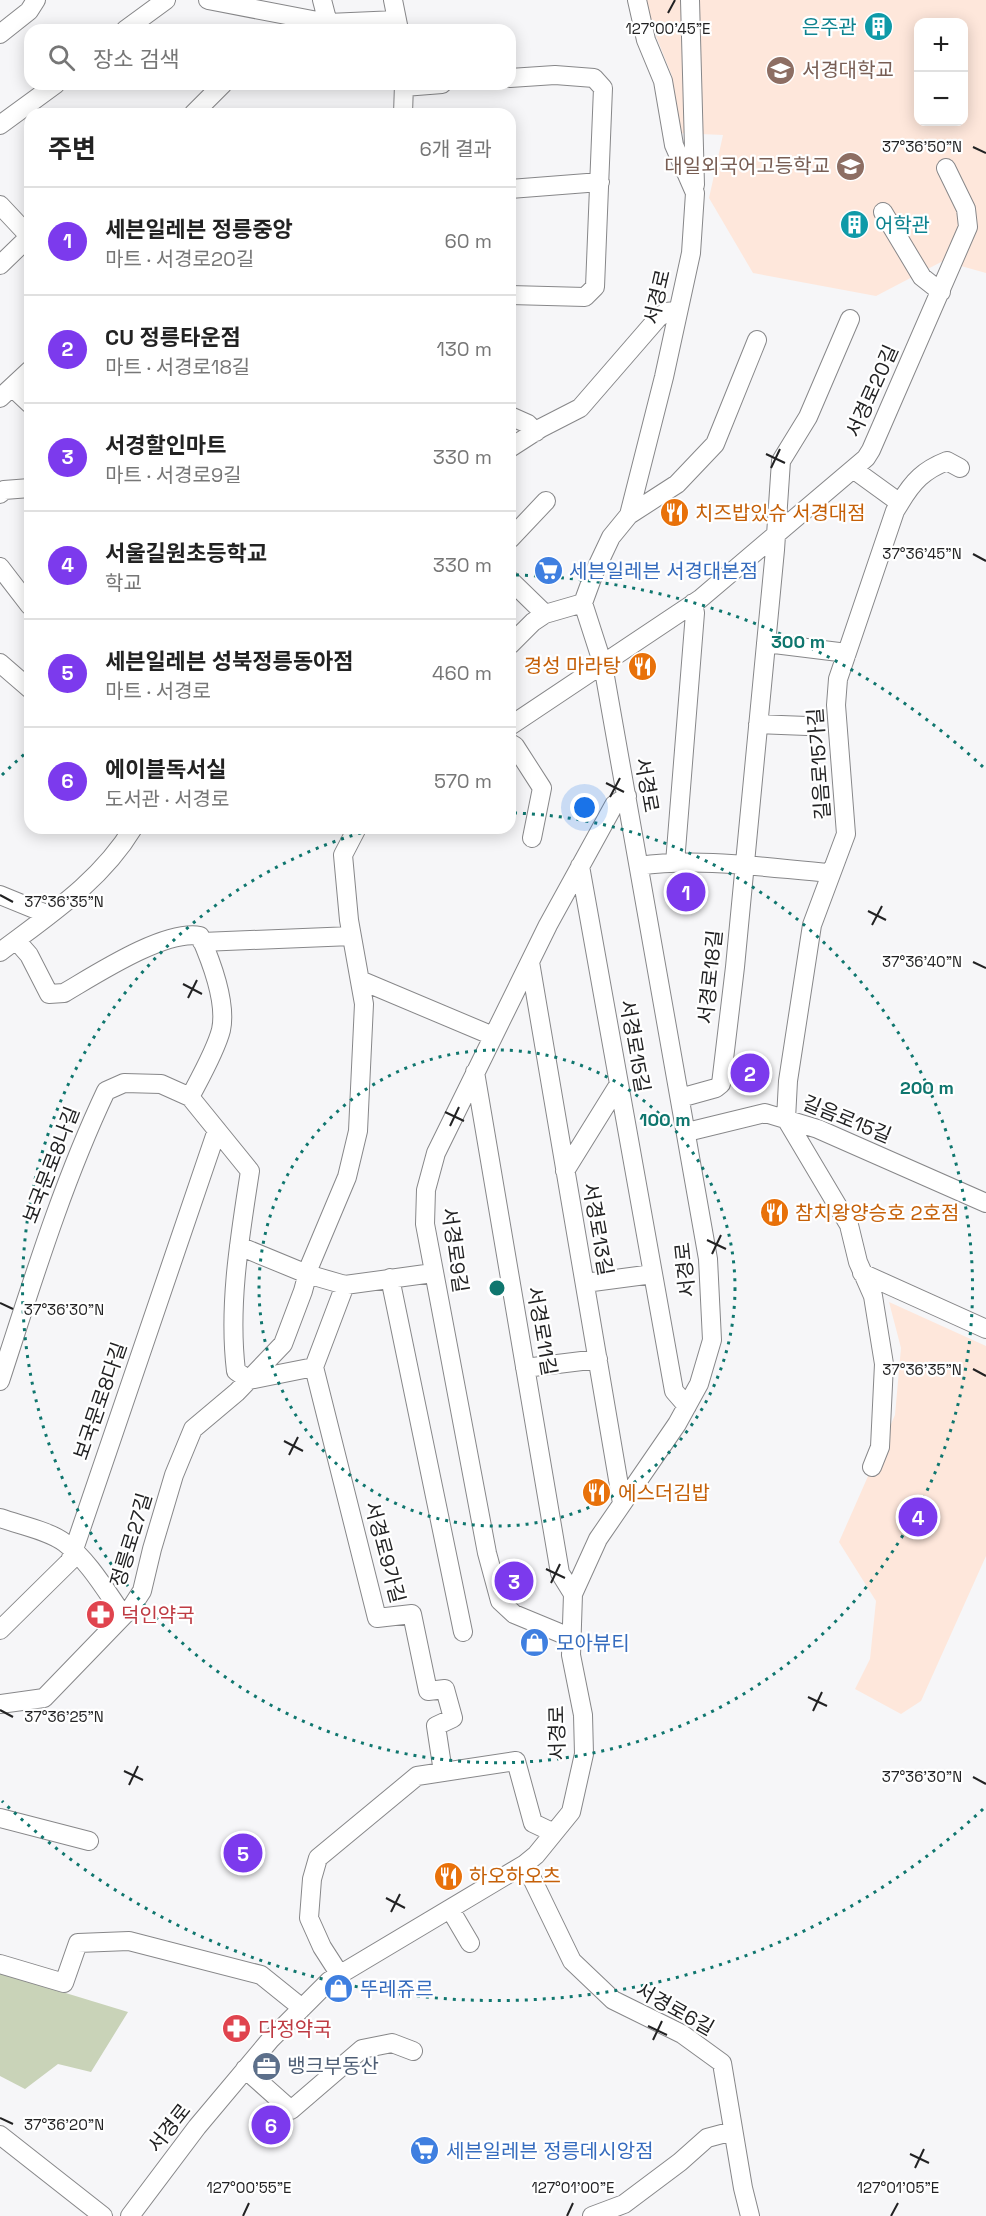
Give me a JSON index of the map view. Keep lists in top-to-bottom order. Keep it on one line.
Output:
{"streets":{"street":["서경로","서경로20길","길음로15가길","서경로18길","서경로15길","길음로15길","보국문로8나길","서경로13길","서경로9길","서경로11길","보국문로8다길","정릉로27길","서경로9가길","서경로6길"]},"crossings":[["서경로","서경로20길"],["서경로","서경로18길"],["서경로","서경로15길"],["서경로","길음로15길"],["서경로","서경로13길"],["서경로","서경로9길"],["서경로","서경로11길"],["서경로","서경로9가길"],["서경로","서경로6길"],["서경로20길","서경로18길"],["길음로15가길","길음로15길"],["서경로15길","서경로9길"],["보국문로8나길","보국문로8다길"],["보국문로8나길","정릉로27길"],["서경로13길","서경로9길"],["서경로9길","서경로11길"]],"places":{"building":["은주관","어학관"],"school or university":["서경대학교","대일외국어고등학교"],"restaurant":["치즈밥있슈 서경대점","경성 마라탕","참치왕양승호 2호점","에스더김밥","하오하오츠"],"supermarket":["세븐일레븐 서경대본점","세븐일레븐 정릉데시앙점"],"pharmacy":["덕인약국","다정약국"],"shop":["모아뷰티","뚜레쥬르"],"office":["뱅크부동산"]},"page":{"map_buttons":["+","−"],"search":"장소 검색","heading":["주변","6개 결과"],"list":[{"mark":"1","name":"세븐일레븐 정릉중앙","note":"마트 · 서경로20길","value":"60 m"},{"mark":"2","name":"CU 정릉타운점","note":"마트 · 서경로18길","value":"130 m"},{"mark":"3","name":"서경할인마트","note":"마트 · 서경로9길","value":"330 m"},{"mark":"4","name":"서울길원초등학교","note":"학교","value":"330 m"},{"mark":"5","name":"세븐일레븐 성북정릉동아점","note":"마트 · 서경로","value":"460 m"},{"mark":"6","name":"에이블독서실","note":"도서관 · 서경로","value":"570 m"}],"pins":["1","2","4","3","5","6"]},"coordinates":["127°00'45\"E","37°36'50\"N","37°36'45\"N","37°36'35\"N","37°36'40\"N","37°36'30\"N","37°36'25\"N","37°36'20\"N","127°00'55\"E","127°01'00\"E","127°01'05\"E"],"rings":["300 m","200 m","100 m"]}
